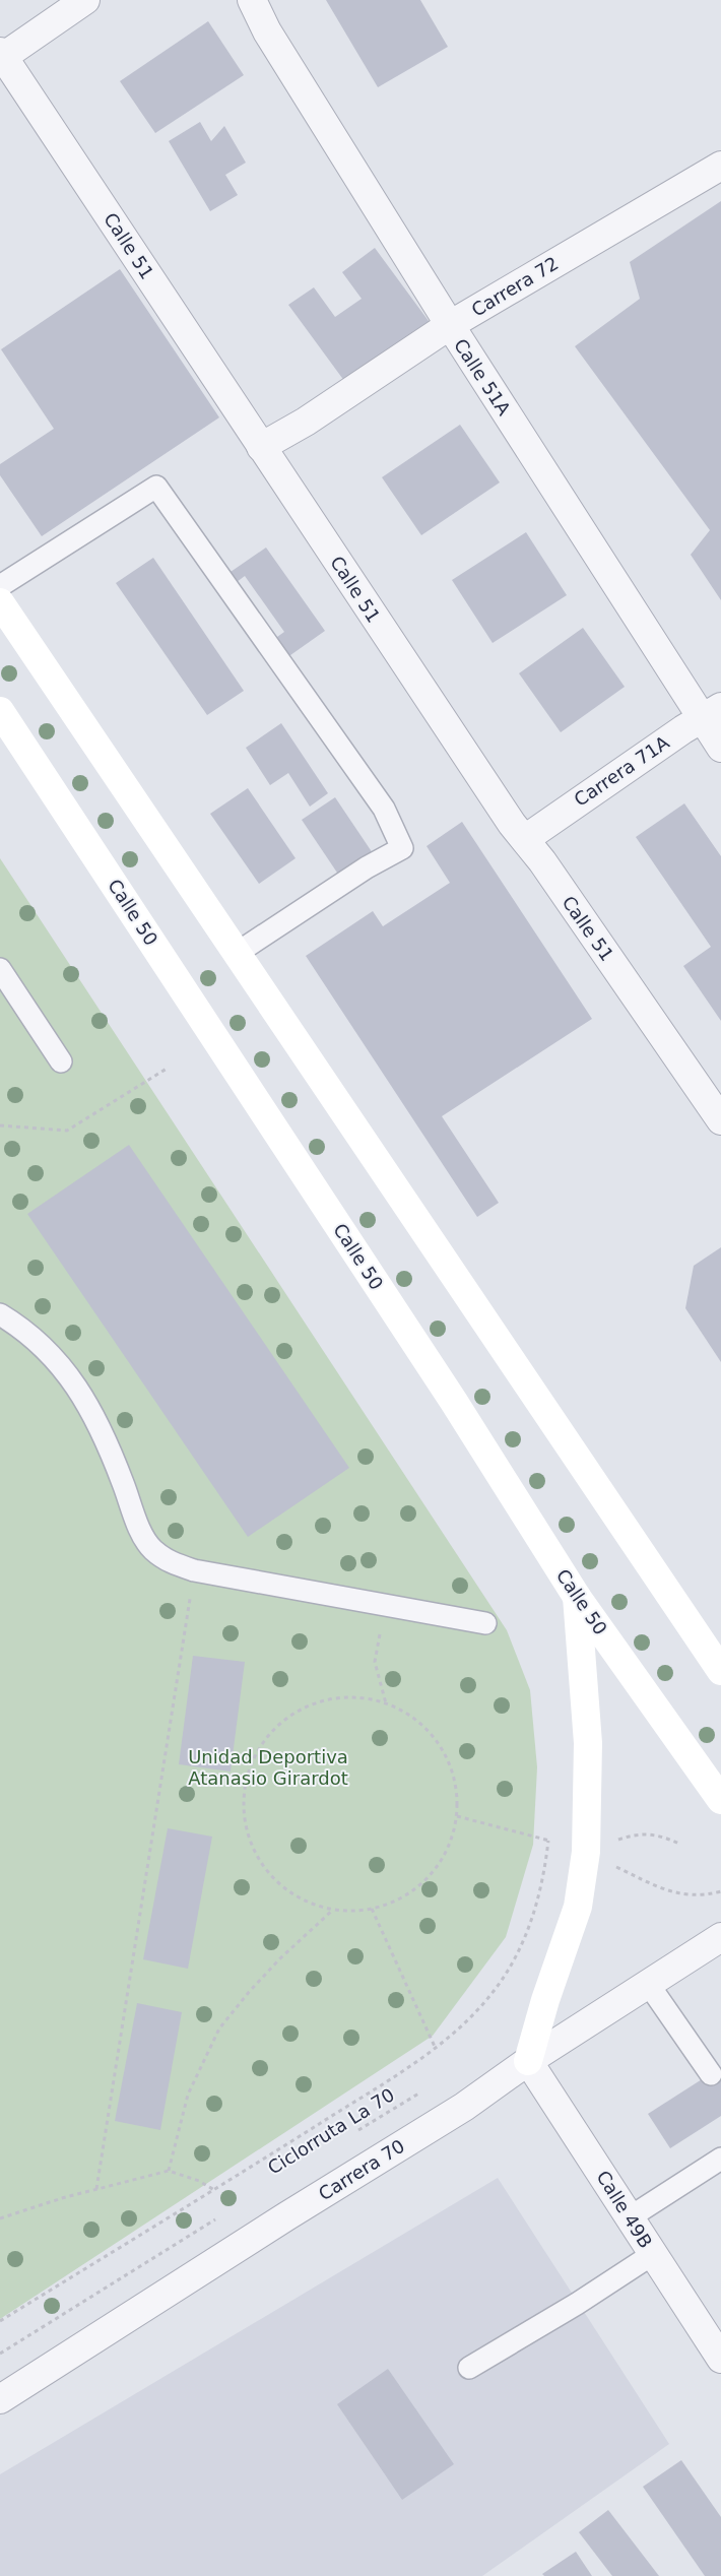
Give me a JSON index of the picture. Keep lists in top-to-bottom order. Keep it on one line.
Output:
{"streets":{"main road":["Calle 50"],"street":["Calle 51","Carrera 72","Calle 51A","Carrera 71A","Carrera 70","Calle 49B"],"path":["Ciclorruta La 70"]},"crossings":[["Calle 51","Carrera 72"],["Calle 51","Carrera 71A"],["Carrera 72","Calle 51A"],["Calle 51A","Carrera 71A"],["Carrera 70","Calle 49B"]],"parks":["Unidad Deportiva Atanasio Girardot"]}
